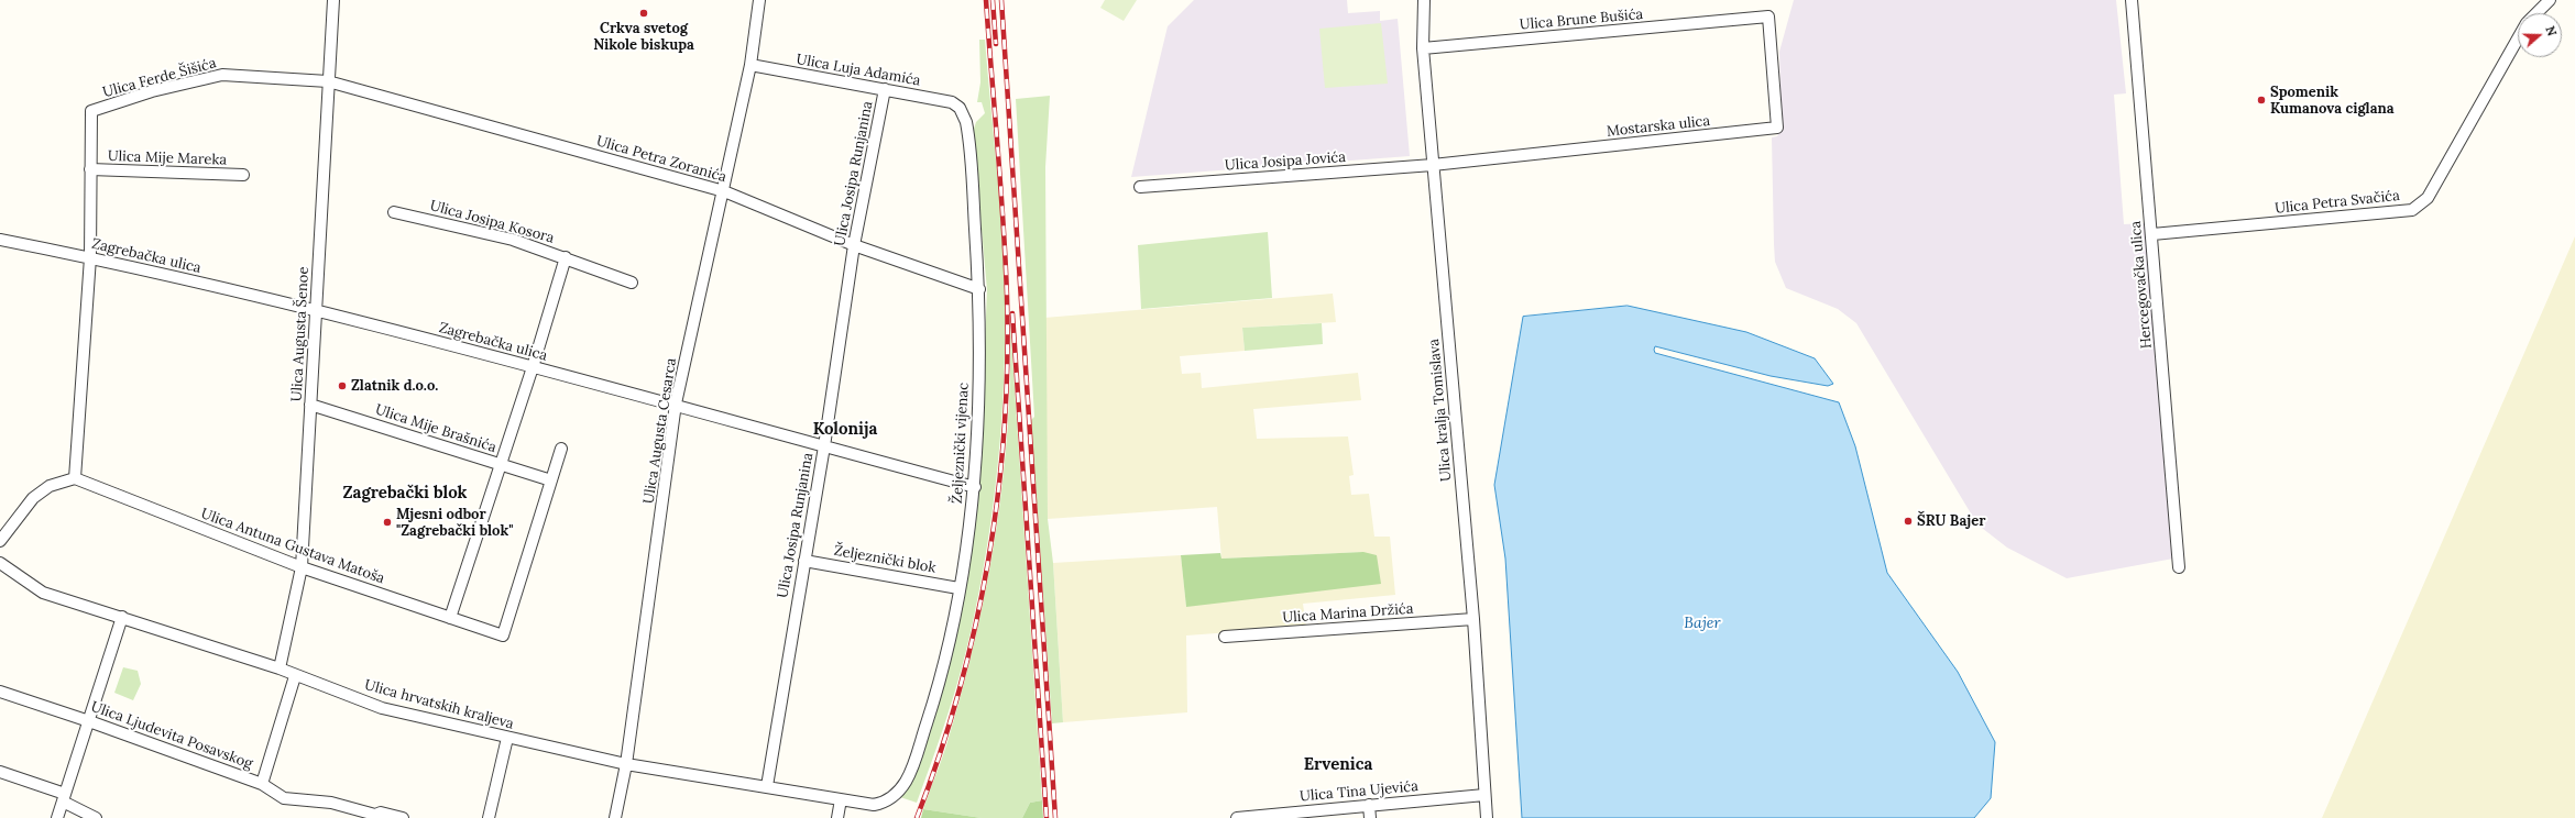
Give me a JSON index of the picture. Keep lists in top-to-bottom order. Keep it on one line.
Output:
{"streets":{"street":["Ulica Brune Bušića","Ulica Luja Adamića","Ulica Ferde Šišića","Mostarska ulica","Ulica Mije Mareka","Ulica Petra Zoranića","Ulica Josipa Jovića","Ulica Josipa Runjanina","Ulica Petra Svačića","Ulica Josipa Kosora","Zagrebačka ulica","Hercegovačka ulica","Ulica Augusta Šenoe","Ulica kralja Tomislava","Ulica Mije Brašnića","Ulica Augusta Cesarca","Željeznički vijenac","Ulica Antuna Gustava Matoša","Željeznički blok","Ulica Marina Držića","Ulica hrvatskih kraljeva","Ulica Ljudevita Posavskog","Ulica Tina Ujevića"]},"crossings":[["Ulica Brune Bušića","Mostarska ulica"],["Ulica Brune Bušića","Ulica kralja Tomislava"],["Ulica Luja Adamića","Ulica Josipa Runjanina"],["Ulica Luja Adamića","Ulica Augusta Cesarca"],["Ulica Luja Adamića","Željeznički vijenac"],["Ulica Ferde Šišića","Ulica Mije Mareka"],["Ulica Ferde Šišića","Ulica Petra Zoranića"],["Ulica Ferde Šišića","Zagrebačka ulica"],["Ulica Ferde Šišića","Ulica Augusta Šenoe"],["Mostarska ulica","Ulica Josipa Jovića"],["Mostarska ulica","Ulica kralja Tomislava"],["Ulica Petra Zoranića","Ulica Josipa Runjanina"],["Ulica Petra Zoranića","Ulica Augusta Šenoe"],["Ulica Petra Zoranića","Ulica Augusta Cesarca"],["Ulica Petra Zoranića","Željeznički vijenac"],["Ulica Josipa Jovića","Ulica kralja Tomislava"],["Ulica Josipa Runjanina","Zagrebačka ulica"],["Ulica Josipa Runjanina","Željeznički blok"],["Ulica Josipa Runjanina","Ulica hrvatskih kraljeva"],["Ulica Petra Svačića","Hercegovačka ulica"],["Zagrebačka ulica","Ulica Augusta Šenoe"],["Zagrebačka ulica","Ulica Augusta Cesarca"],["Zagrebačka ulica","Željeznički vijenac"],["Ulica Augusta Šenoe","Ulica Mije Brašnića"],["Ulica Augusta Šenoe","Ulica Antuna Gustava Matoša"],["Ulica Augusta Šenoe","Ulica hrvatskih kraljeva"],["Ulica kralja Tomislava","Ulica Marina Držića"],["Ulica kralja Tomislava","Ulica Tina Ujevića"],["Ulica Mije Brašnića","Ulica Antuna Gustava Matoša"],["Ulica Augusta Cesarca","Ulica hrvatskih kraljeva"],["Željeznički vijenac","Željeznički blok"],["Željeznički vijenac","Ulica hrvatskih kraljeva"]],"districts":["Kolonija","Zagrebački blok","Ervenica"],"water":["Bajer"],"places":["Crkva svetog Nikole biskupa","Spomenik Kumanova ciglana","Zlatnik d.o.o.","ŠRU Bajer","Mjesni odbor \"Zagrebački blok\""],"north":"right"}
